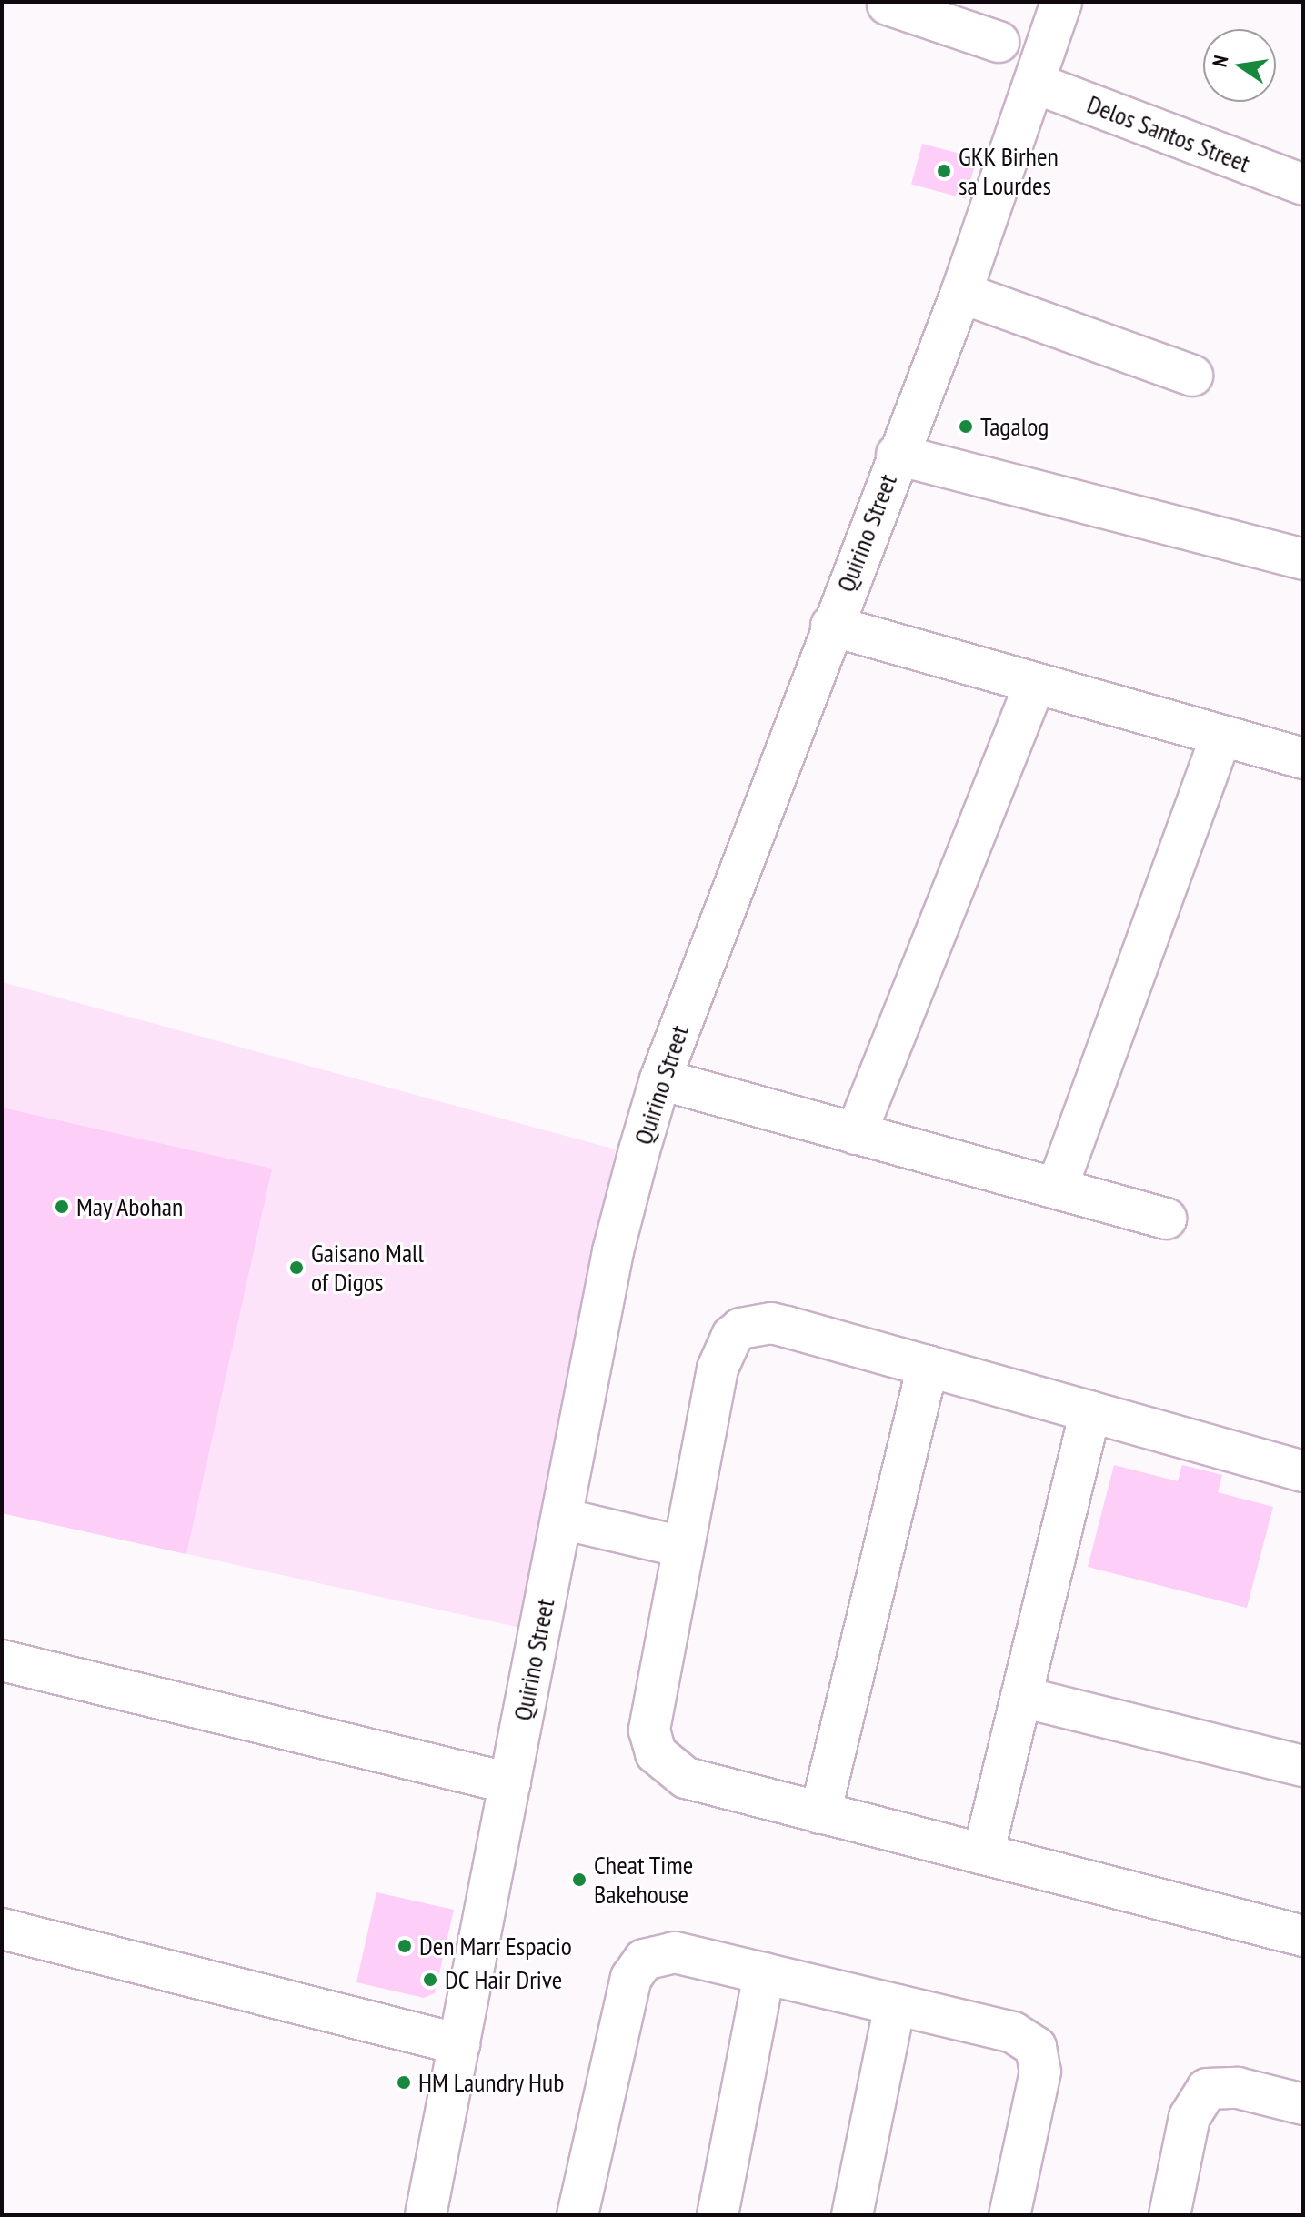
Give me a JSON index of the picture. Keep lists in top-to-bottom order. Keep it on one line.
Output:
{"streets":{"street":["Delos Santos Street","Quirino Street"]},"crossings":[["Delos Santos Street","Quirino Street"]],"places":["GKK Birhen sa Lourdes","Tagalog","May Abohan","Gaisano Mall of Digos","Cheat Time Bakehouse","Den Marr Espacio","DC Hair Drive","HM Laundry Hub"],"north":"left"}
